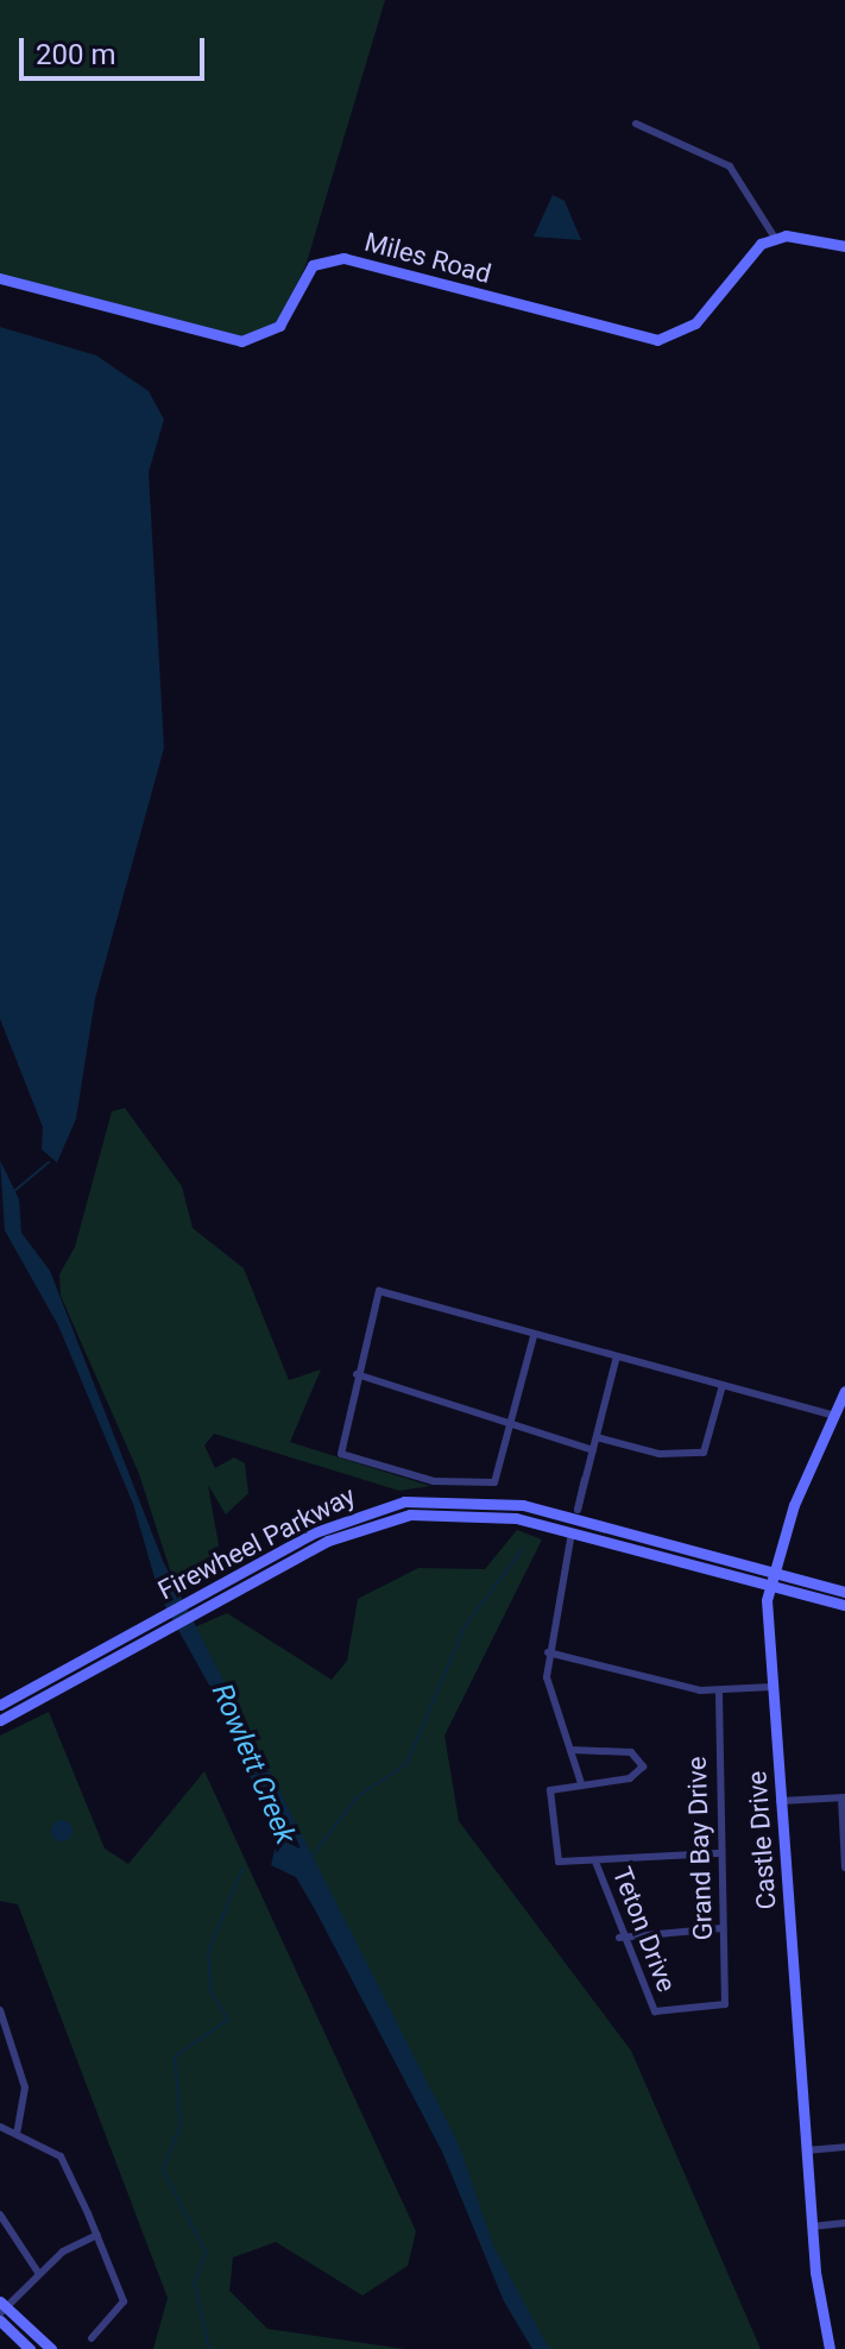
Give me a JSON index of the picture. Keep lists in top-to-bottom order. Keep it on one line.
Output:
{"streets":{"main road":["Miles Road","Firewheel Parkway","Castle Drive"],"street":["Grand Bay Drive","Teton Drive"]},"crossings":[["Firewheel Parkway","Castle Drive"],["Grand Bay Drive","Teton Drive"]],"water":["Rowlett Creek"],"scale_bar":"200 m"}
